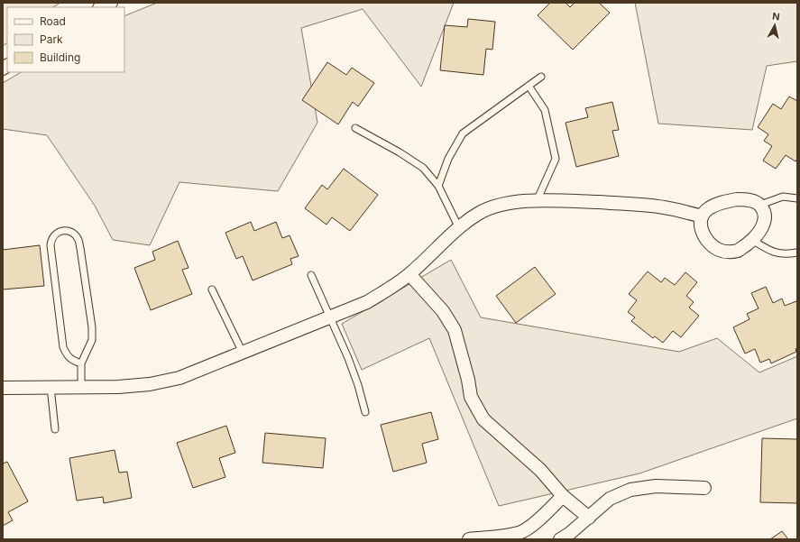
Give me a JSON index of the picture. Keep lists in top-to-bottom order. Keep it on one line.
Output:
{"legend":["Road","Park","Building"],"north":"top"}
